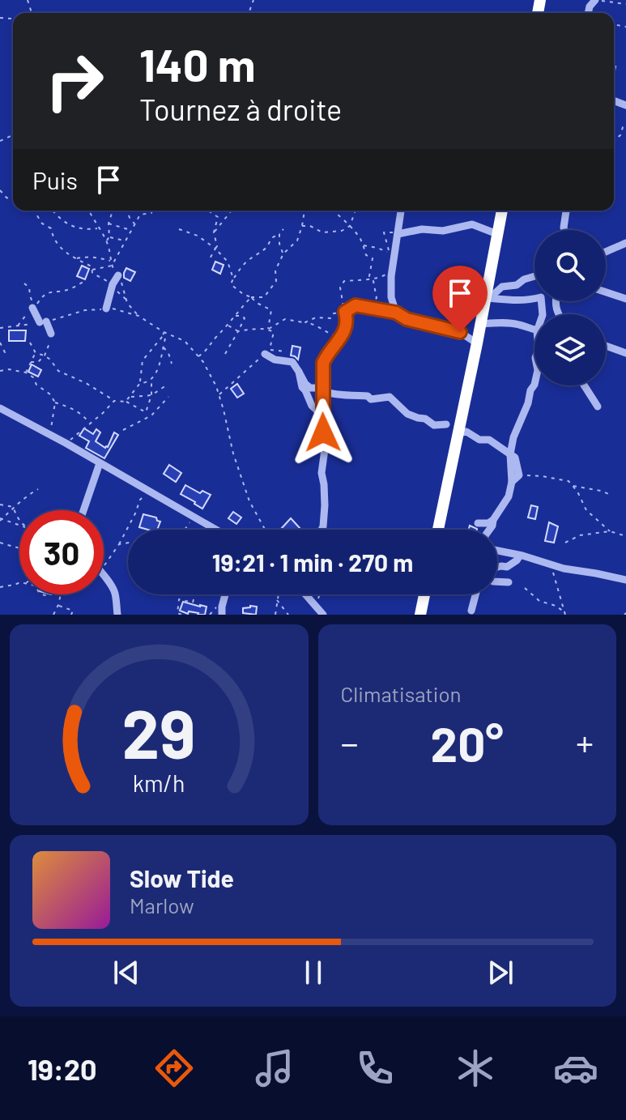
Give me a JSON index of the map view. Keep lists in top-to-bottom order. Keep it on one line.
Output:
{"page":{"turn":["140 m","Tournez à droite"],"then":"Puis","limit":"30","trip":"19:21 · 1 min · 270 m","tile":"Climatisation","heat":["−","20°","+"],"song":["Slow Tide","Marlow"],"tabs":"19:20","gauge":["29","km/h"]}}
